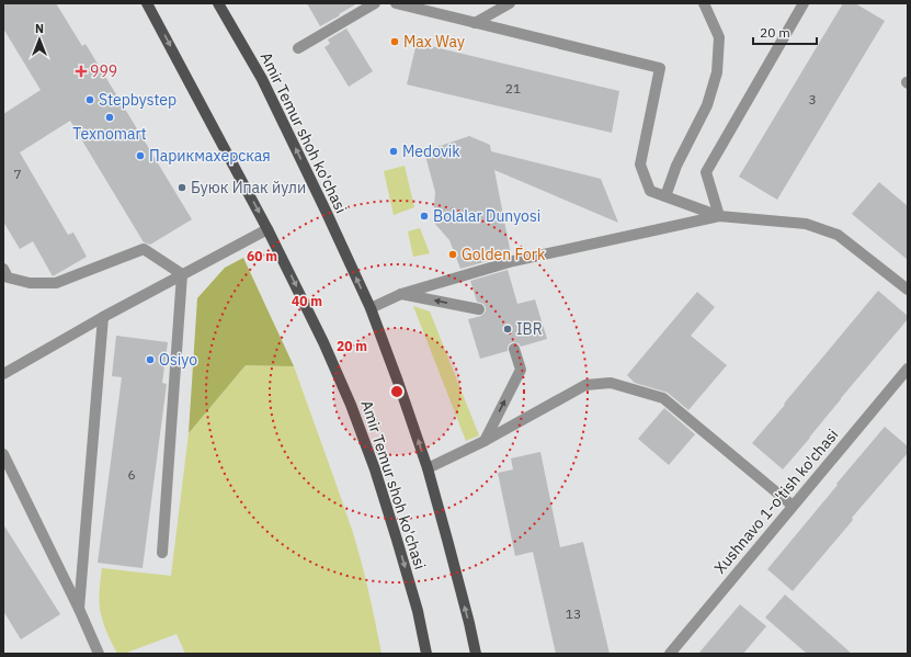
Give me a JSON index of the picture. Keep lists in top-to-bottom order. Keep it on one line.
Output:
{"streets":{"main road":["Amir Temur shoh ko'chasi"],"street":["Xushnavo 1-o'tish ko'chasi"]},"places":{"other":["Max Way","Stepbystep","Texnomart","Medovik","Парикмахерская","Буюк Ипак йули","Bolalar Dunyosi","Golden Fork","IBR","Osiyo"],"health":["999"]},"house_numbers":["21","3","7","6","13"],"scale_bar":"20 m","north":"top","rings":["60 m","40 m","20 m"]}
